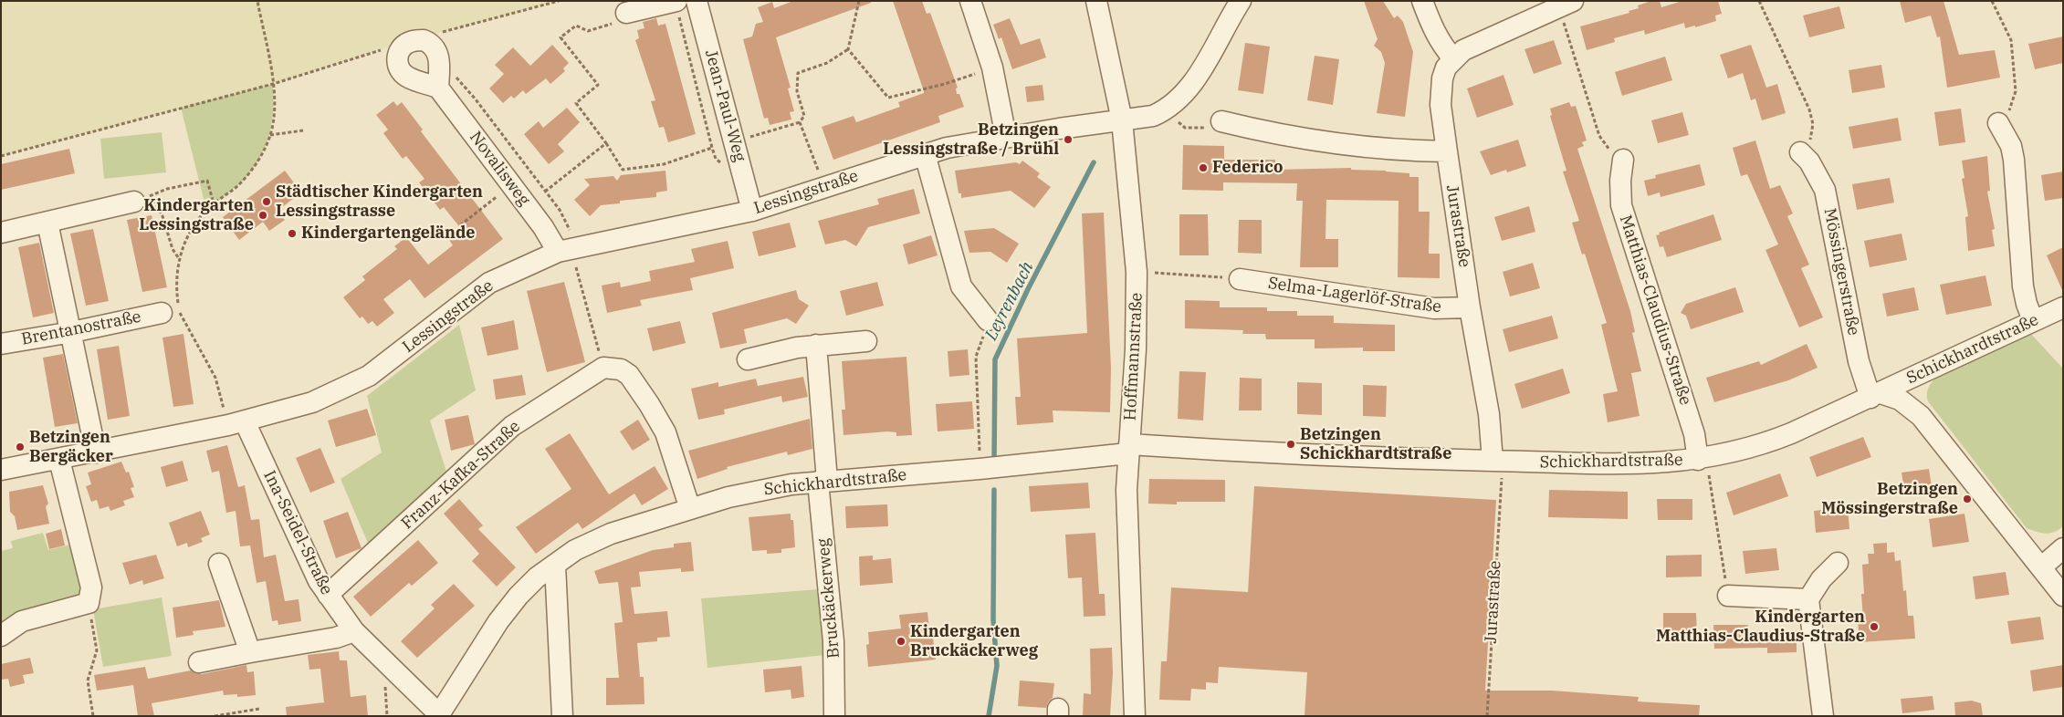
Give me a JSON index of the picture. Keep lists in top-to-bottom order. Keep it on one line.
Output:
{"streets":{"street":["Jean-Paul-Weg","Novalisweg","Lessingstraße","Jurastraße","Mössingerstraße","Selma-Lagerlöf-Straße","Matthias-Claudius-Straße","Brentanostraße","Schickhardtstraße","Hoffmannstraße","Franz-Kafka-Straße","Ina-Seidel-Straße","Bruckäckerweg"]},"crossings":[["Jean-Paul-Weg","Lessingstraße"],["Novalisweg","Lessingstraße"],["Lessingstraße","Hoffmannstraße"],["Lessingstraße","Ina-Seidel-Straße"],["Jurastraße","Selma-Lagerlöf-Straße"],["Jurastraße","Schickhardtstraße"],["Mössingerstraße","Schickhardtstraße"],["Matthias-Claudius-Straße","Schickhardtstraße"],["Schickhardtstraße","Hoffmannstraße"],["Schickhardtstraße","Ina-Seidel-Straße"],["Schickhardtstraße","Bruckäckerweg"],["Franz-Kafka-Straße","Ina-Seidel-Straße"]],"water":["Leyrenbach"],"places":["Betzingen Lessingstraße / Brühl","Federico","Städtischer Kindergarten Lessingstrasse","Kindergarten Lessingstraße","Kindergartengelände","Betzingen Schickhardtstraße","Betzingen Bergäcker","Betzingen Mössingerstraße","Kindergarten Matthias-Claudius-Straße","Kindergarten Bruckäckerweg"]}
